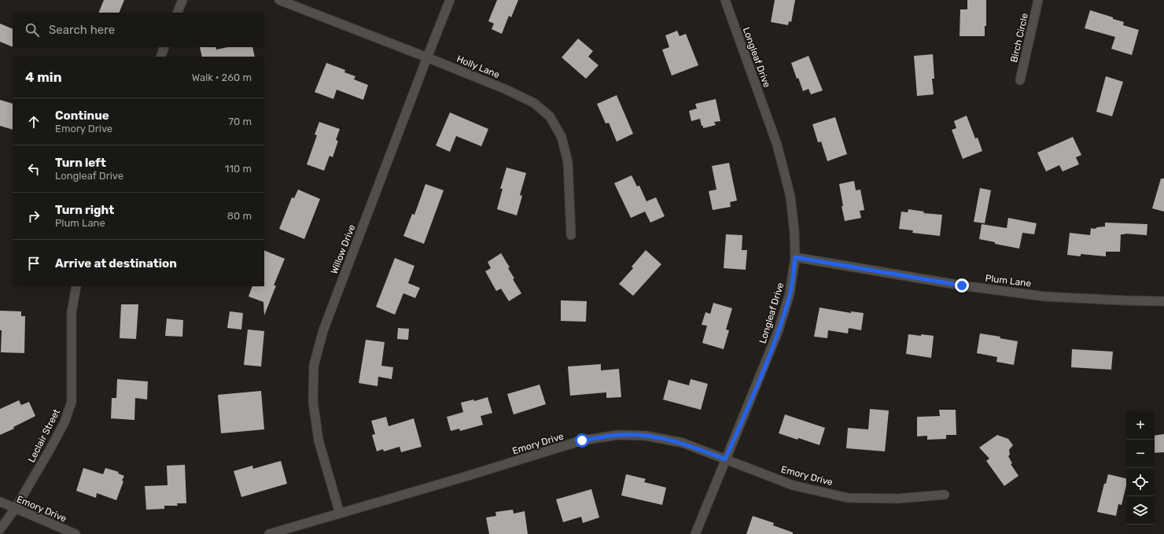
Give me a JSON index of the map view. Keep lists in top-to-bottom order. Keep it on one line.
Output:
{"streets":{"street":["Birch Circle","Longleaf Drive","Holly Lane","Willow Drive","Plum Lane","Leclair Street","Emory Drive"]},"crossings":[["Longleaf Drive","Plum Lane"],["Longleaf Drive","Emory Drive"],["Holly Lane","Willow Drive"],["Willow Drive","Emory Drive"],["Leclair Street","Emory Drive"]],"page":{"search":"Search here","heading":["4 min","Walk · 260 m"],"list":[["Continue","Emory Drive","70 m"],["Turn left","Longleaf Drive","110 m"],["Turn right","Plum Lane","80 m"],"Arrive at destination"],"map_buttons":["+","−"]}}
